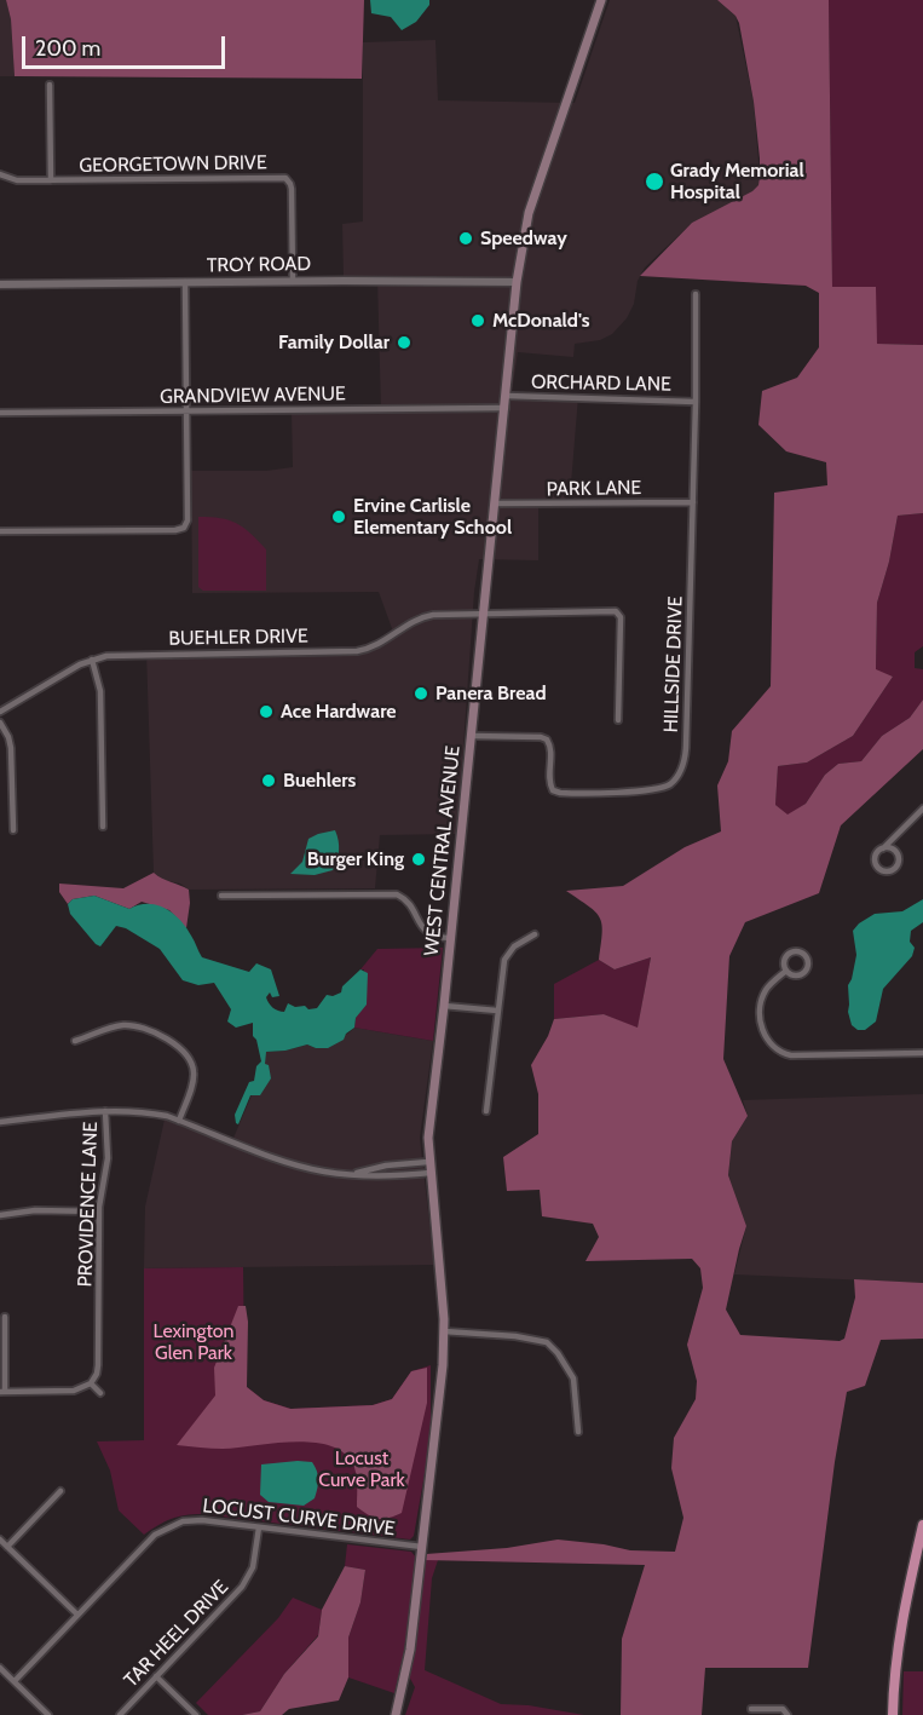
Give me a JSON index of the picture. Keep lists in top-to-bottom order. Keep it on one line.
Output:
{"streets":{"main road":["WEST CENTRAL AVENUE"],"street":["GEORGETOWN DRIVE","TROY ROAD","ORCHARD LANE","GRANDVIEW AVENUE","PARK LANE","BUEHLER DRIVE","HILLSIDE DRIVE","PROVIDENCE LANE","LOCUST CURVE DRIVE","TAR HEEL DRIVE"]},"crossings":[["GEORGETOWN DRIVE","TROY ROAD"],["TROY ROAD","WEST CENTRAL AVENUE"],["ORCHARD LANE","HILLSIDE DRIVE"],["ORCHARD LANE","WEST CENTRAL AVENUE"],["GRANDVIEW AVENUE","WEST CENTRAL AVENUE"],["PARK LANE","HILLSIDE DRIVE"],["PARK LANE","WEST CENTRAL AVENUE"],["BUEHLER DRIVE","WEST CENTRAL AVENUE"],["HILLSIDE DRIVE","WEST CENTRAL AVENUE"],["WEST CENTRAL AVENUE","LOCUST CURVE DRIVE"],["LOCUST CURVE DRIVE","TAR HEEL DRIVE"]],"parks":["Lexington Glen Park","Locust Curve Park"],"places":["Grady Memorial Hospital","Speedway","McDonald's","Family Dollar","Ervine Carlisle Elementary School","Panera Bread","Ace Hardware","Buehlers","Burger King"],"scale_bar":"200 m"}
